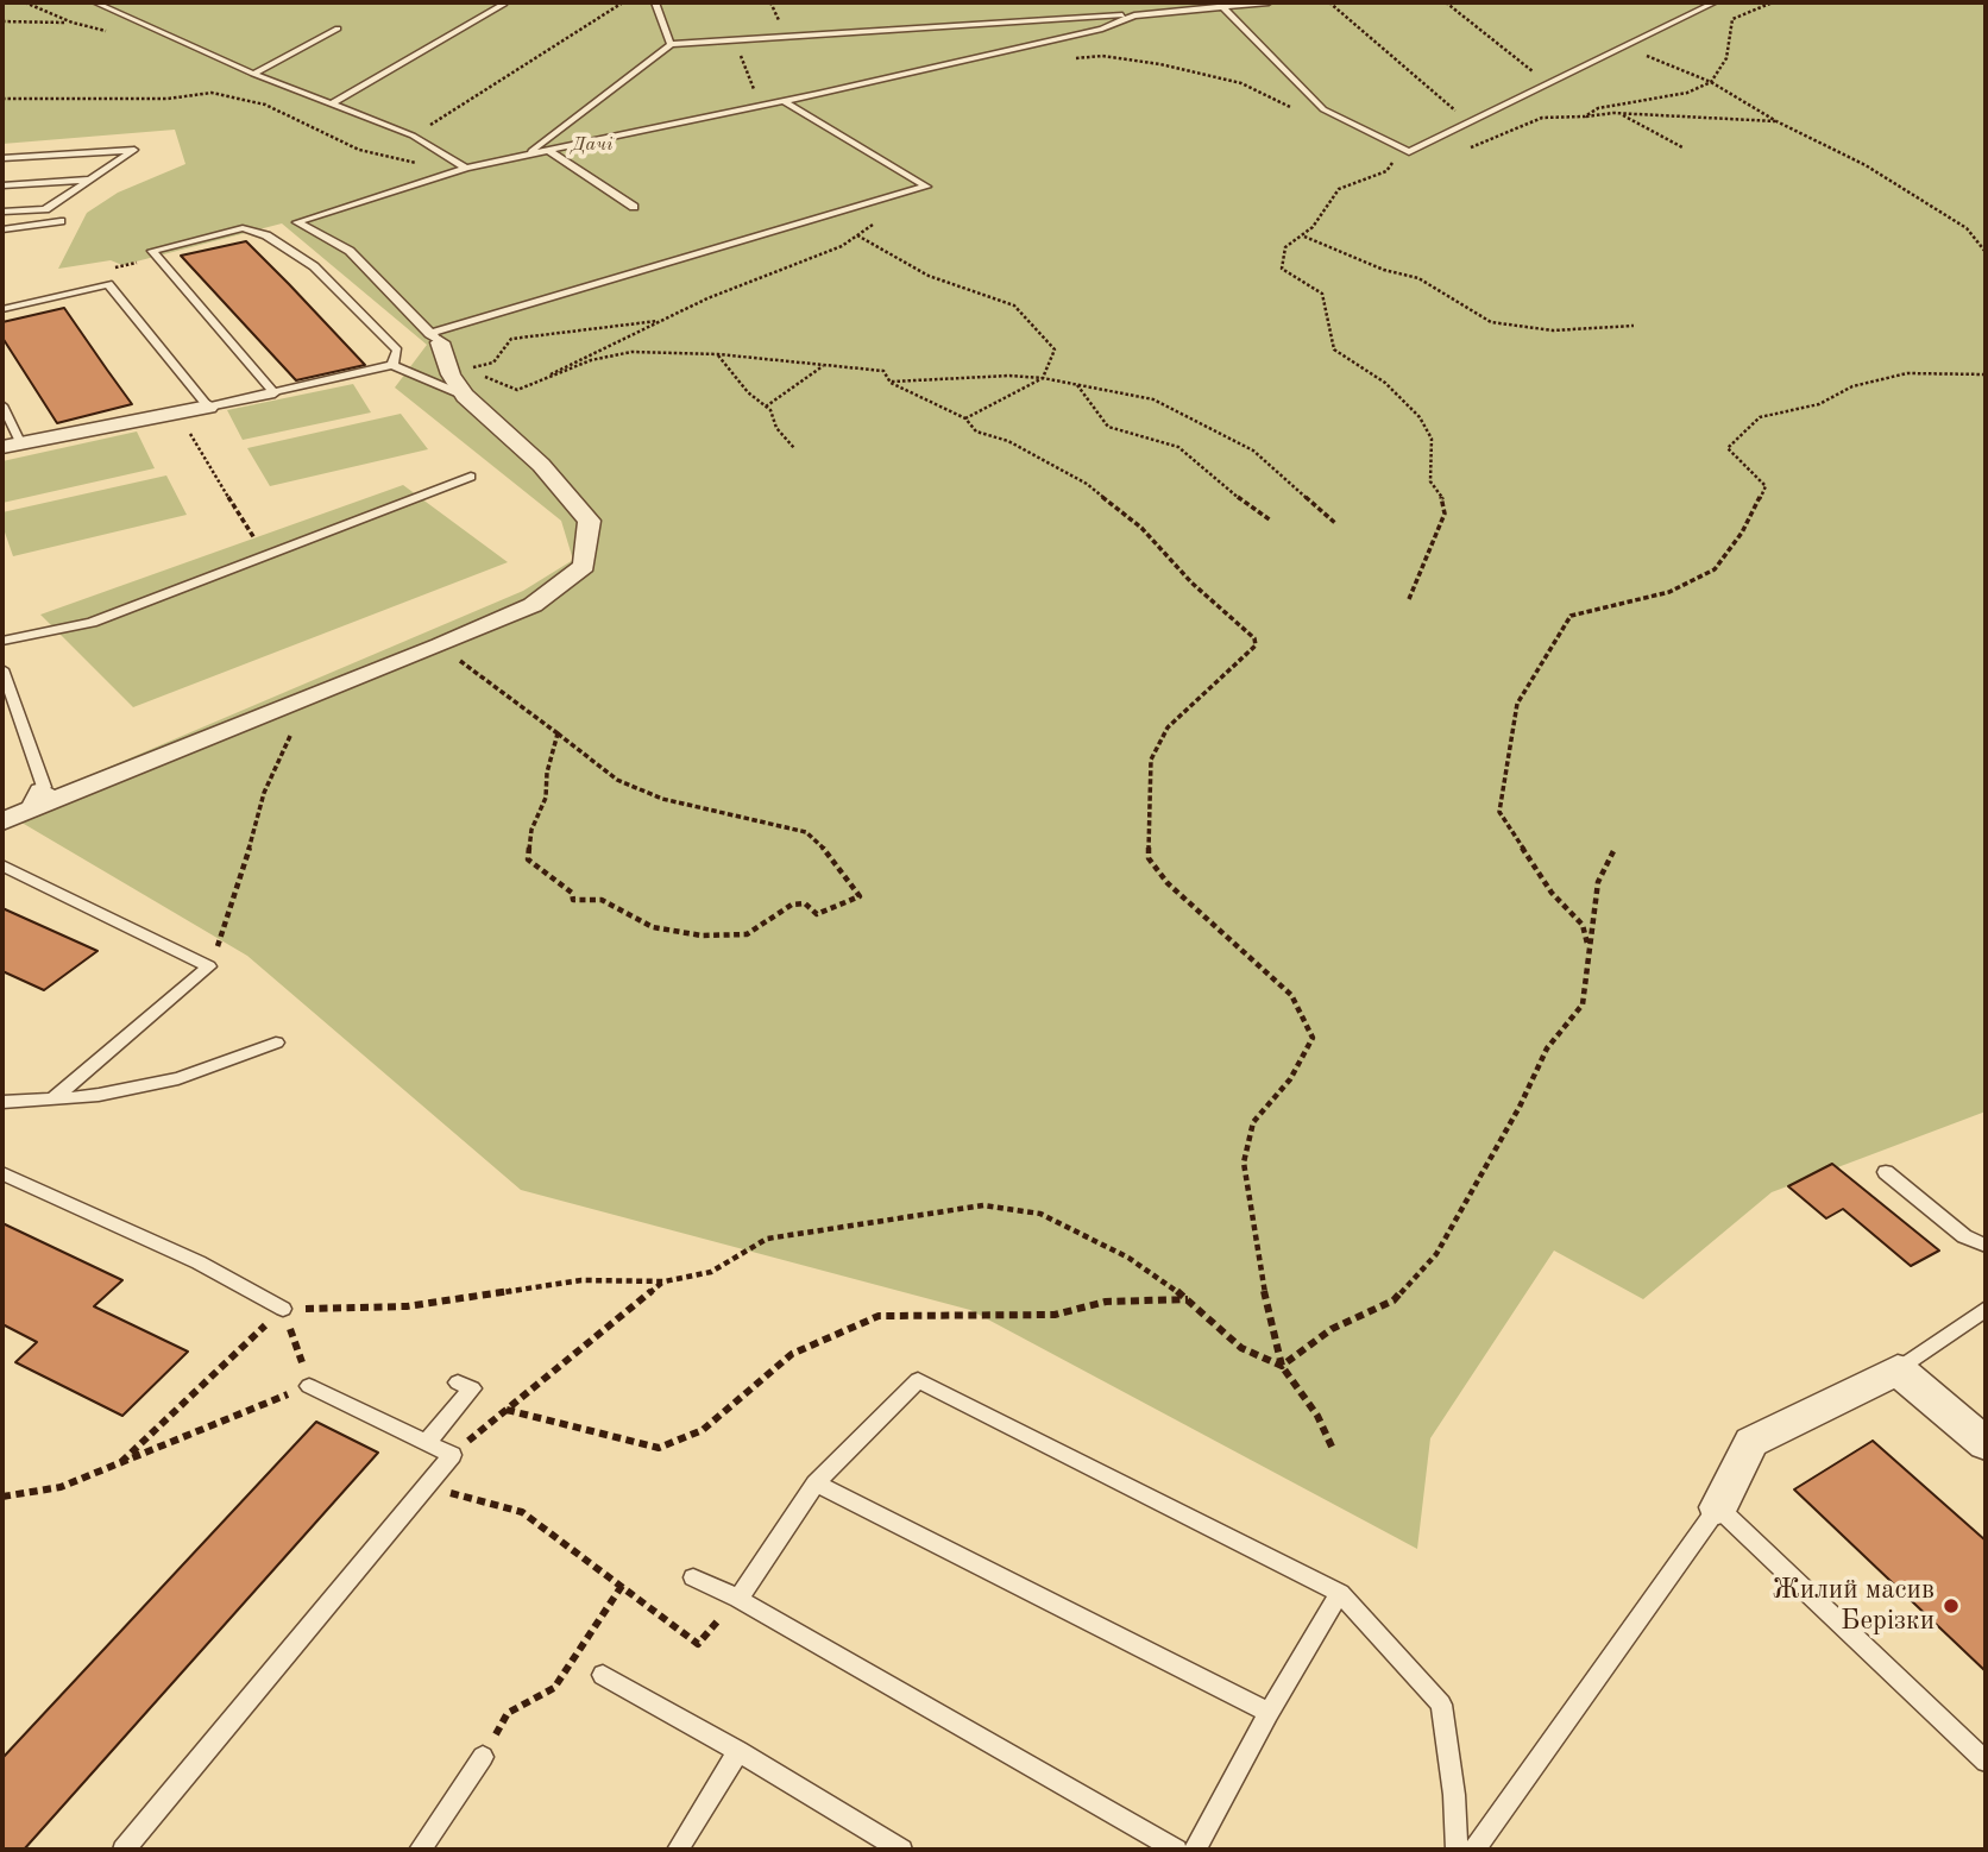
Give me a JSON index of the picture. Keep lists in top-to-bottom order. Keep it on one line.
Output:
{"parks":["Дачі"],"places":["Жилий масив Берізки"]}
